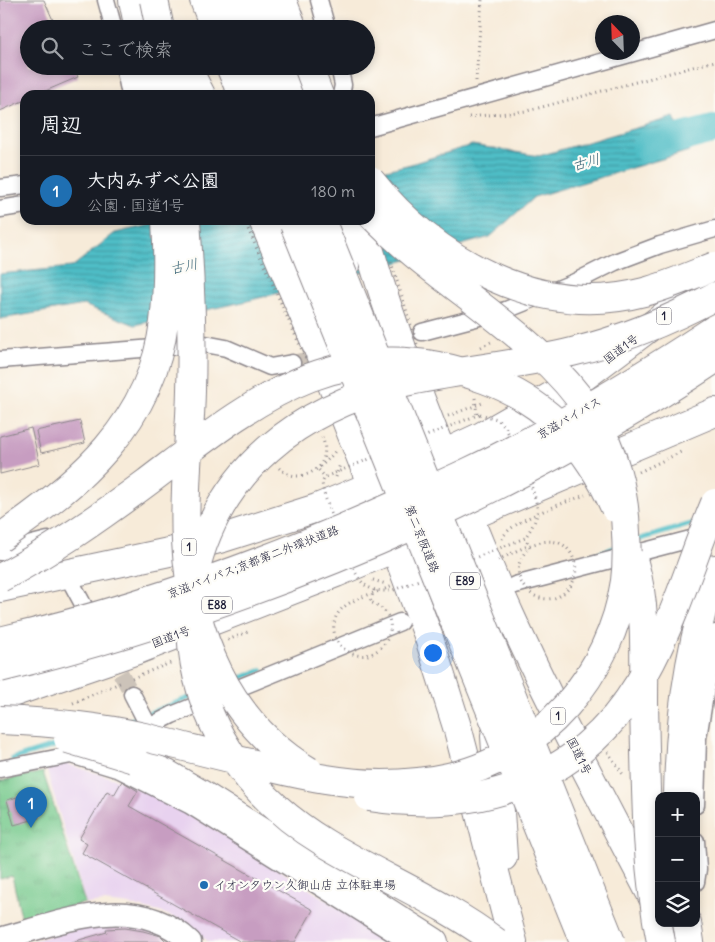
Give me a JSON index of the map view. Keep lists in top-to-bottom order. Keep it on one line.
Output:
{"streets":{"highway":["1","国道1号","京滋バイパス","第二京阪道路","京滋バイパス;京都第二外環状道路","E89","E88"]},"crossings":[["国道1号","京滋バイパス"],["国道1号","京滋バイパス;京都第二外環状道路"],["京滋バイパス","京滋バイパス;京都第二外環状道路"]],"water":["古川"],"places":["イオンタウン久御山店 立体駐車場"],"north":"top left","page":{"search":"ここで検索","heading":"周辺","list":[{"mark":"1","name":"大内みずべ公園","note":"公園 · 国道1号","value":"180 m"}],"pins":"1","map_buttons":["+","−"]}}
